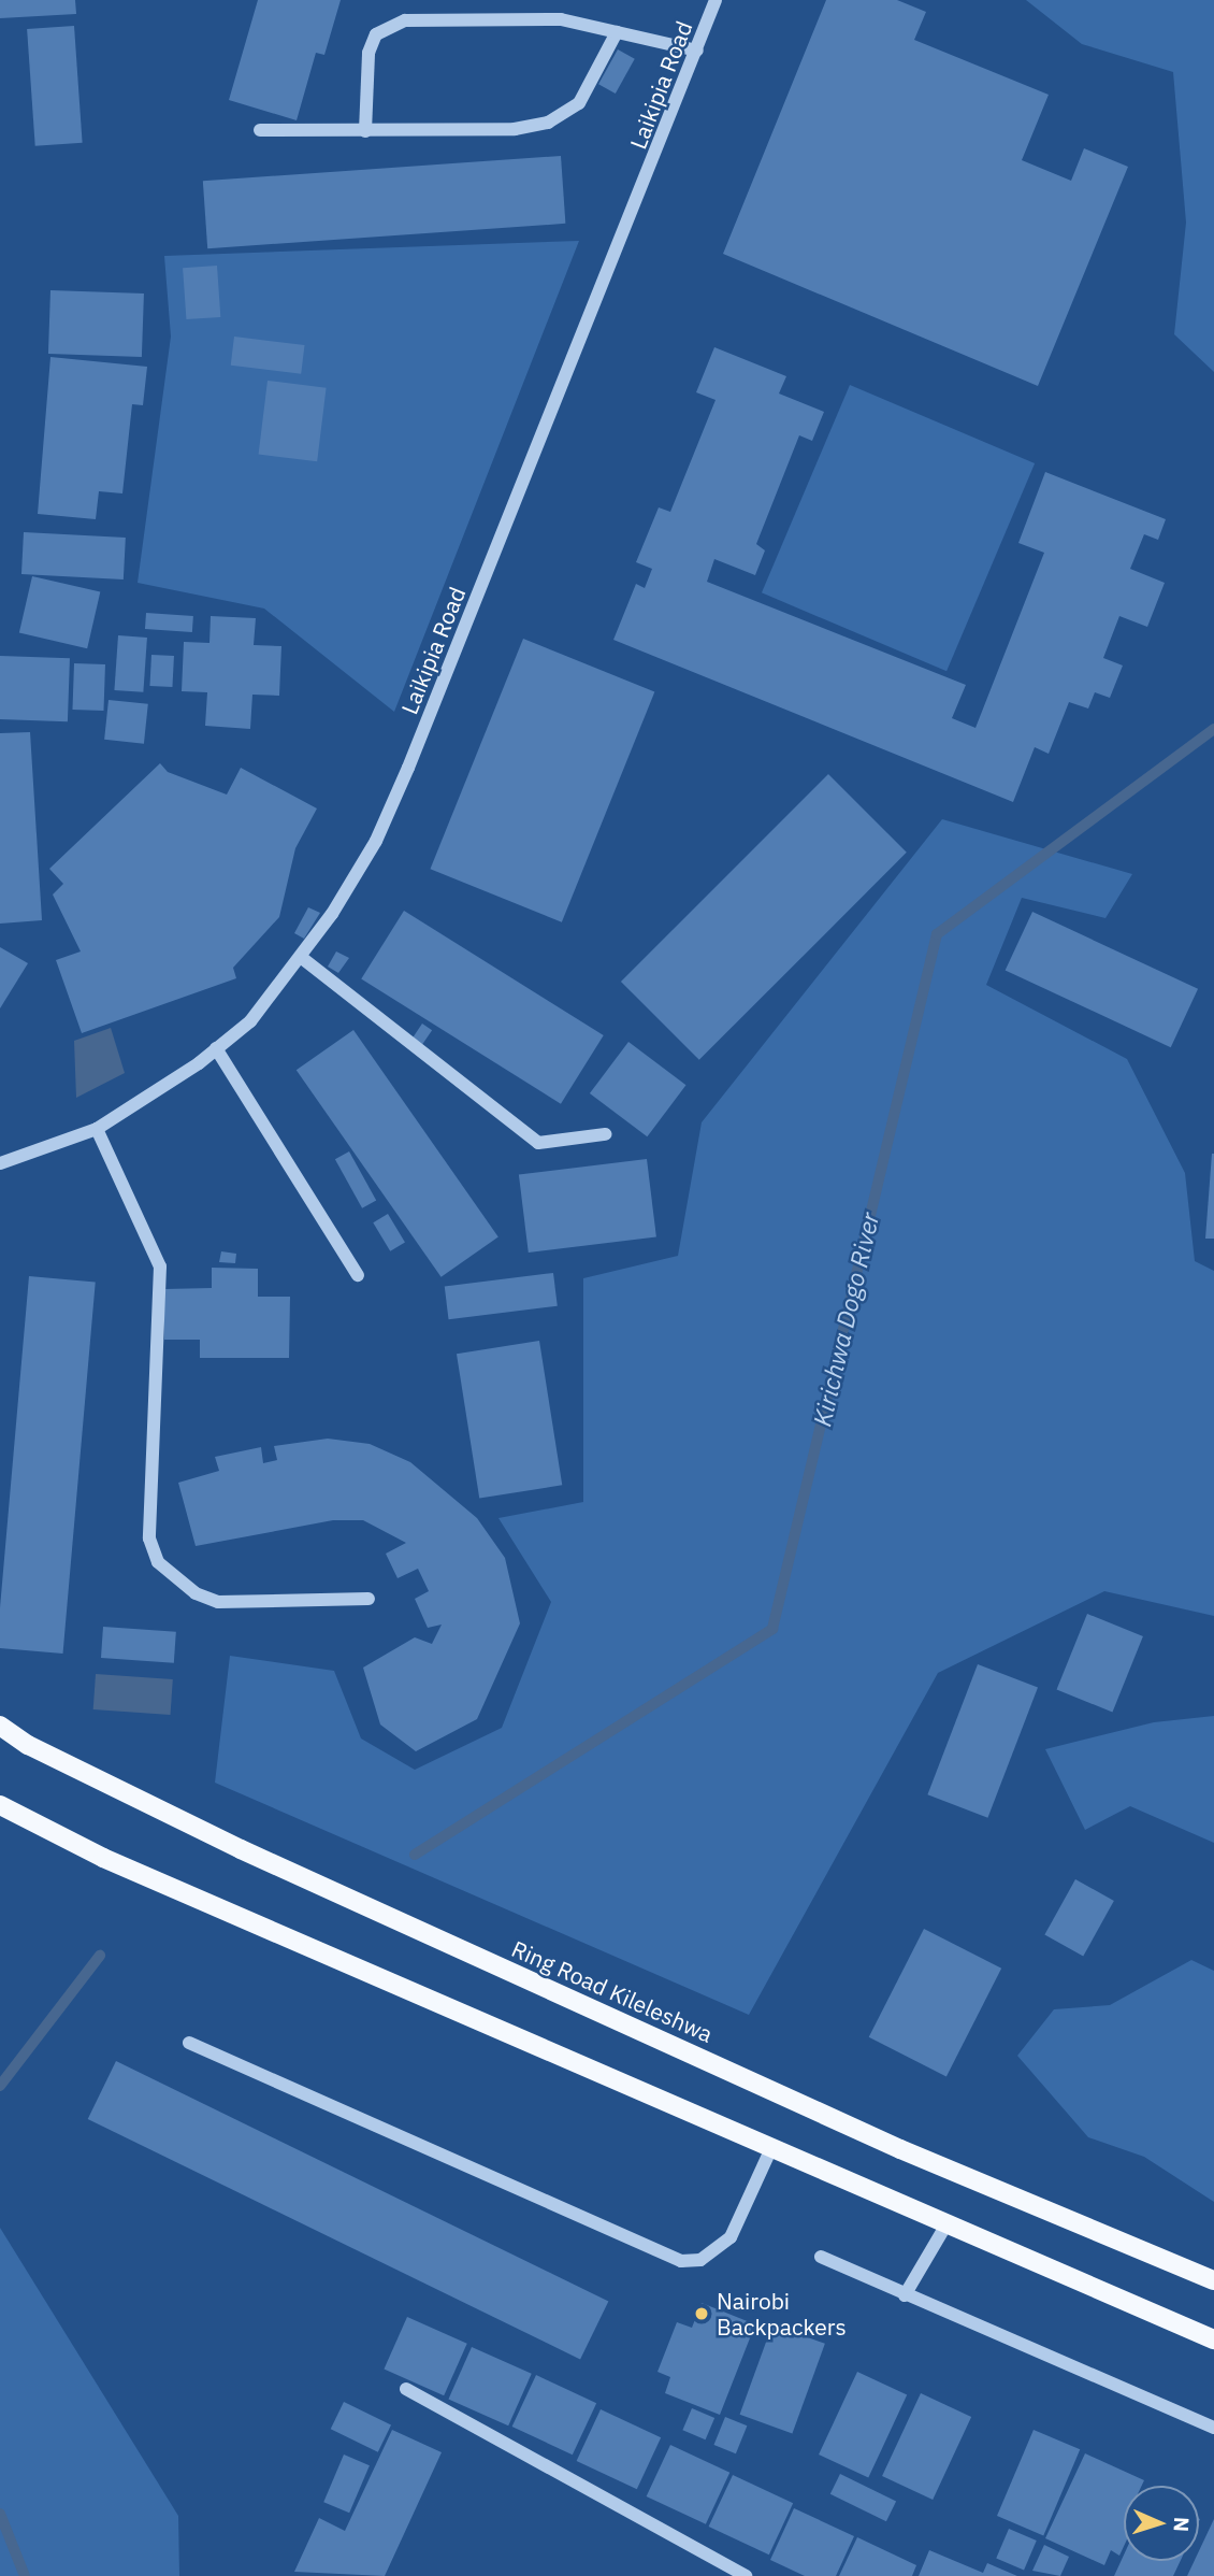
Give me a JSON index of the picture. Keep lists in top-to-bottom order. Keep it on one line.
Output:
{"streets":{"main road":["Ring Road Kileleshwa"],"street":["Laikipia Road"]},"water":["Kirichwa Dogo River"],"places":["Nairobi Backpackers"],"north":"right"}
